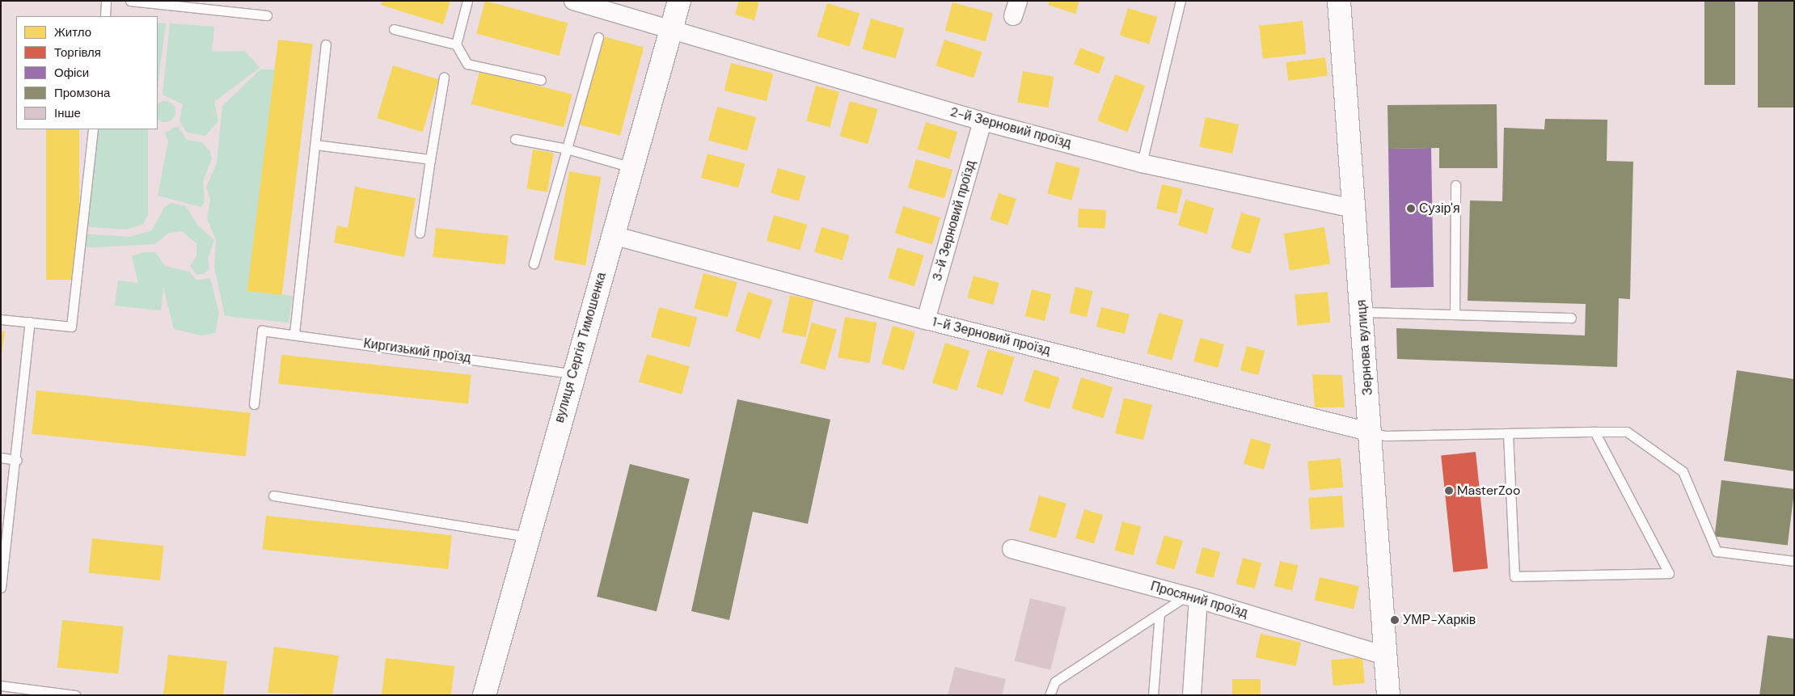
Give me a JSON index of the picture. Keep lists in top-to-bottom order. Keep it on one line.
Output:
{"streets":{"street":["2-й Зерновий проїзд","3-й Зерновий проїзд","1-й Зерновий проїзд","вулиця Сергія Тимошенка","Зернова вулиця","Просяний проїзд"],"lane":["Киргизький проїзд"]},"crossings":[["2-й Зерновий проїзд","3-й Зерновий проїзд"],["2-й Зерновий проїзд","вулиця Сергія Тимошенка"],["2-й Зерновий проїзд","Зернова вулиця"],["3-й Зерновий проїзд","1-й Зерновий проїзд"],["1-й Зерновий проїзд","вулиця Сергія Тимошенка"],["1-й Зерновий проїзд","Зернова вулиця"],["вулиця Сергія Тимошенка","Киргизький проїзд"],["Зернова вулиця","Просяний проїзд"]],"places":["Сузір'я","MasterZoo","УМР-Харків"],"legend":["Житло","Торгівля","Офіси","Промзона","Інше"]}
